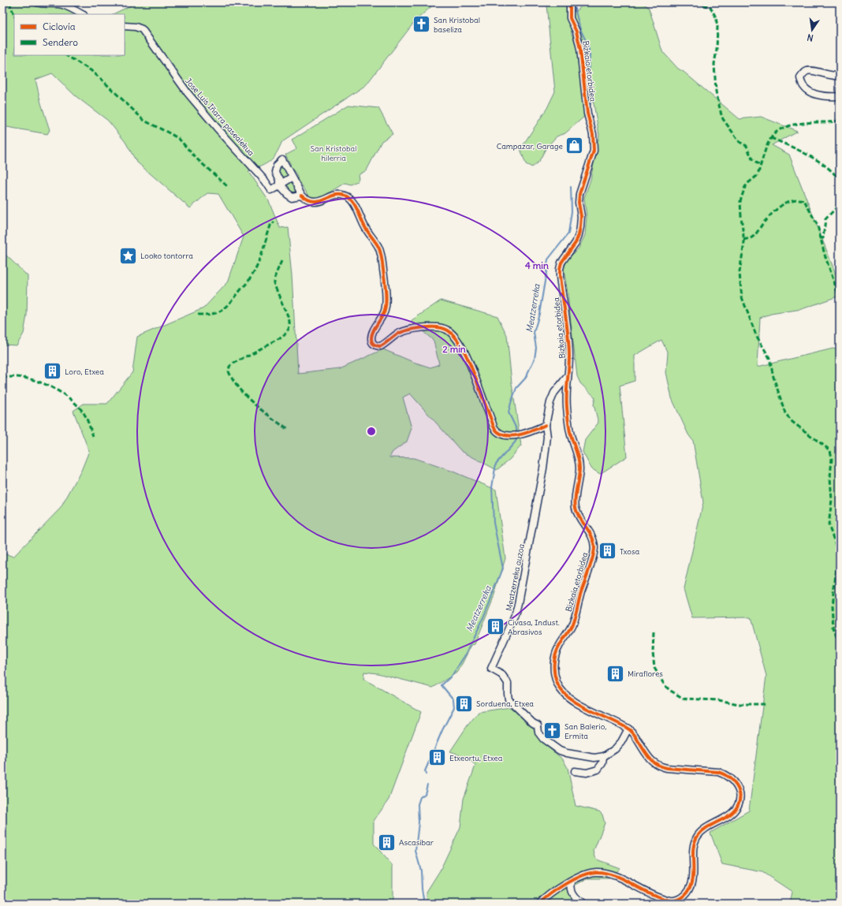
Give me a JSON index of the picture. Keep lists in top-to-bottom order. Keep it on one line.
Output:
{"streets":{"street":["Bizkaia etorbidea","Jose Luis Iñarra pasealekua","Meatzerreka auzoa"]},"crossings":[["Bizkaia etorbidea","Meatzerreka auzoa"]],"water":["Meatzerreka"],"parks":["San Kristobal hilerria"],"places":{"church":["San Kristobal baseliza","San Balerio, Ermita"],"shop":["Campazar, Garage"],"place":["Looko tontorra"],"building":["Loro, Etxea","Txosa","Civasa, Indust. Abrasivos","Miraflores","Sorduena, Etxea","Etxeortu, Etxea","Ascasibar"]},"legend":["Ciclovía","Sendero"],"north":"bottom","rings":["4 min","2 min"]}
